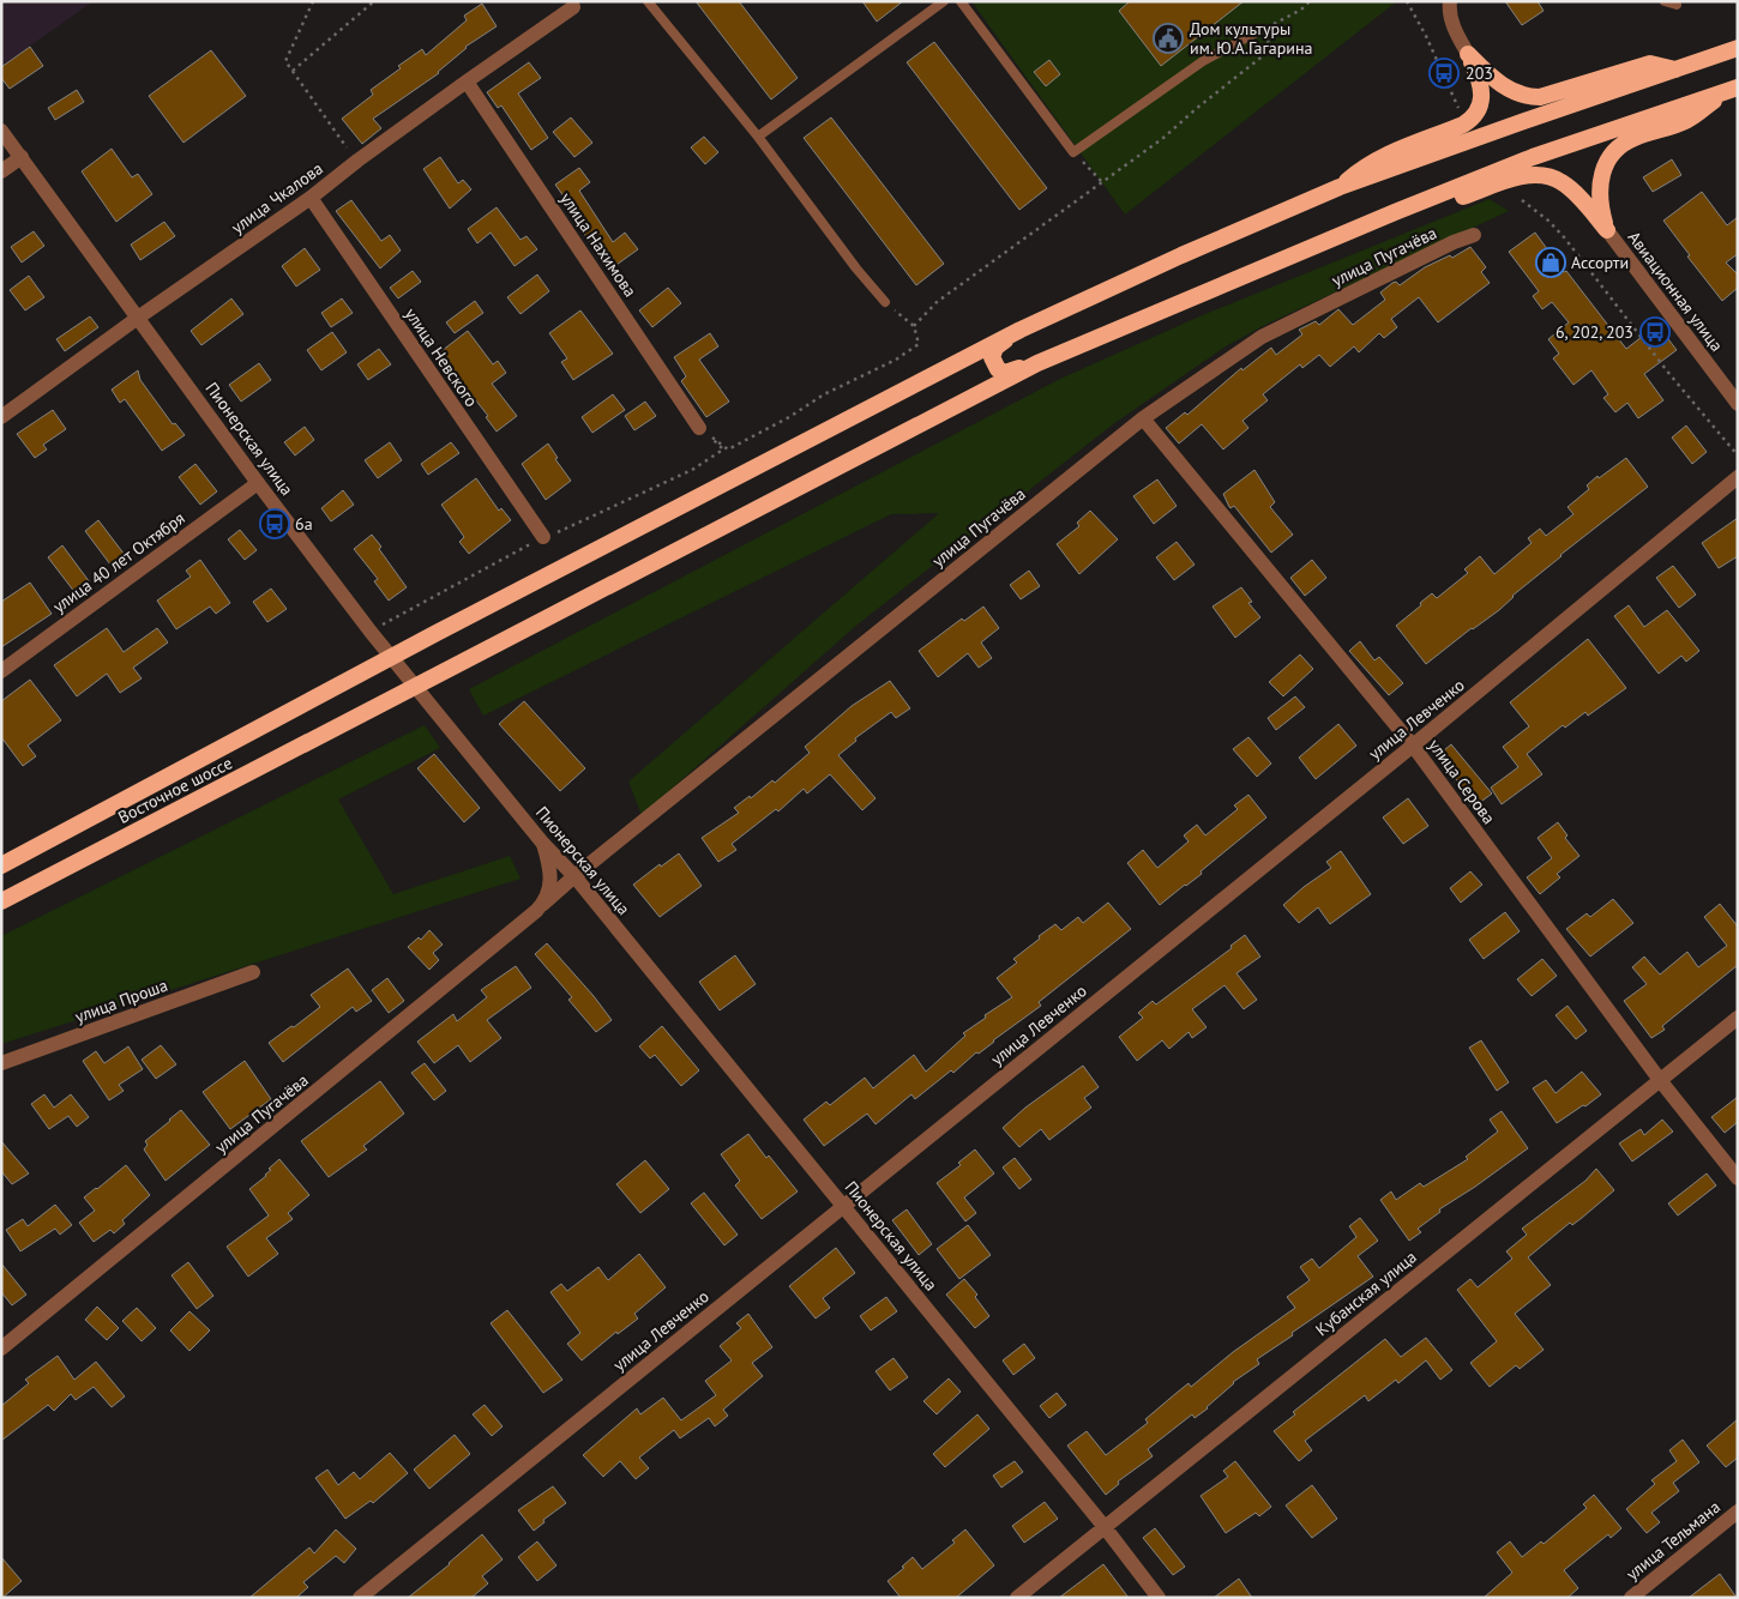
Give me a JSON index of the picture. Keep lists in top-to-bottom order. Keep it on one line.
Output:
{"streets":{"highway":["Восточное шоссе"],"street":["улица Чкалова","улица Нахимова","улица Пугачёва","Авиационная улица","улица Невского","Пионерская улица","улица 40 лет Октября","улица Левченко","улица Серова","улица Проша","Кубанская улица","улица Тельмана"]},"crossings":[["улица Чкалова","улица Нахимова"],["улица Чкалова","улица Невского"],["улица Чкалова","Пионерская улица"],["улица Пугачёва","Пионерская улица"],["улица Пугачёва","улица Серова"],["Пионерская улица","улица 40 лет Октября"],["Пионерская улица","улица Левченко"],["Пионерская улица","Кубанская улица"],["улица Левченко","улица Серова"],["улица Серова","Кубанская улица"]],"places":{"public building":["Дом культуры им. Ю.А.Гагарина"],"bus stop":["203","6, 202, 203","6а"],"shop":["Ассорти"]}}
